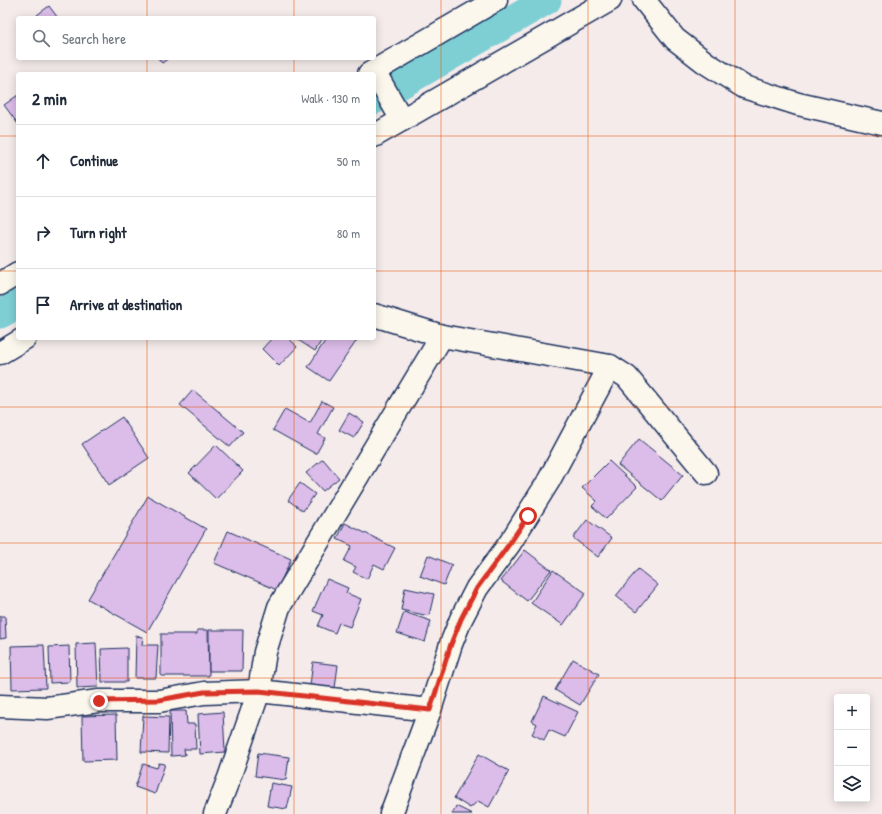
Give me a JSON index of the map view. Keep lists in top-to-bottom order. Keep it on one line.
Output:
{"page":{"search":"Search here","heading":["2 min","Walk · 130 m"],"list":[["Continue","50 m"],["Turn right","80 m"],"Arrive at destination"],"map_buttons":["+","−"]}}
